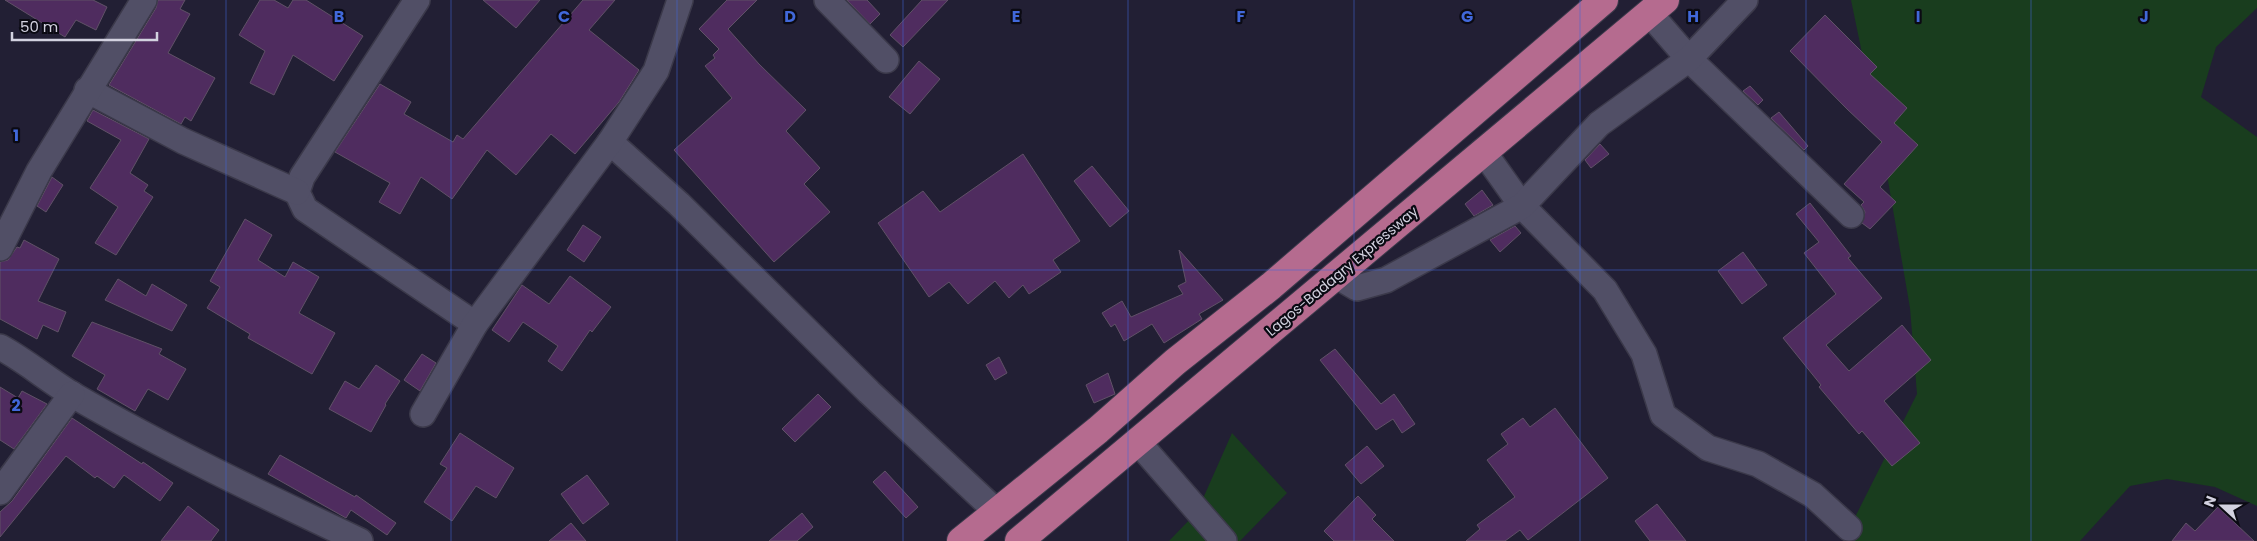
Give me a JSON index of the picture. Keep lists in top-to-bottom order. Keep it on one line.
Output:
{"streets":{"highway":["Lagos-Badagry Expressway"]},"scale_bar":"50 m","north":"left","grid":{"columns":["B","C","D","E","F","G","H","I","J"],"rows":["1","2"]}}
